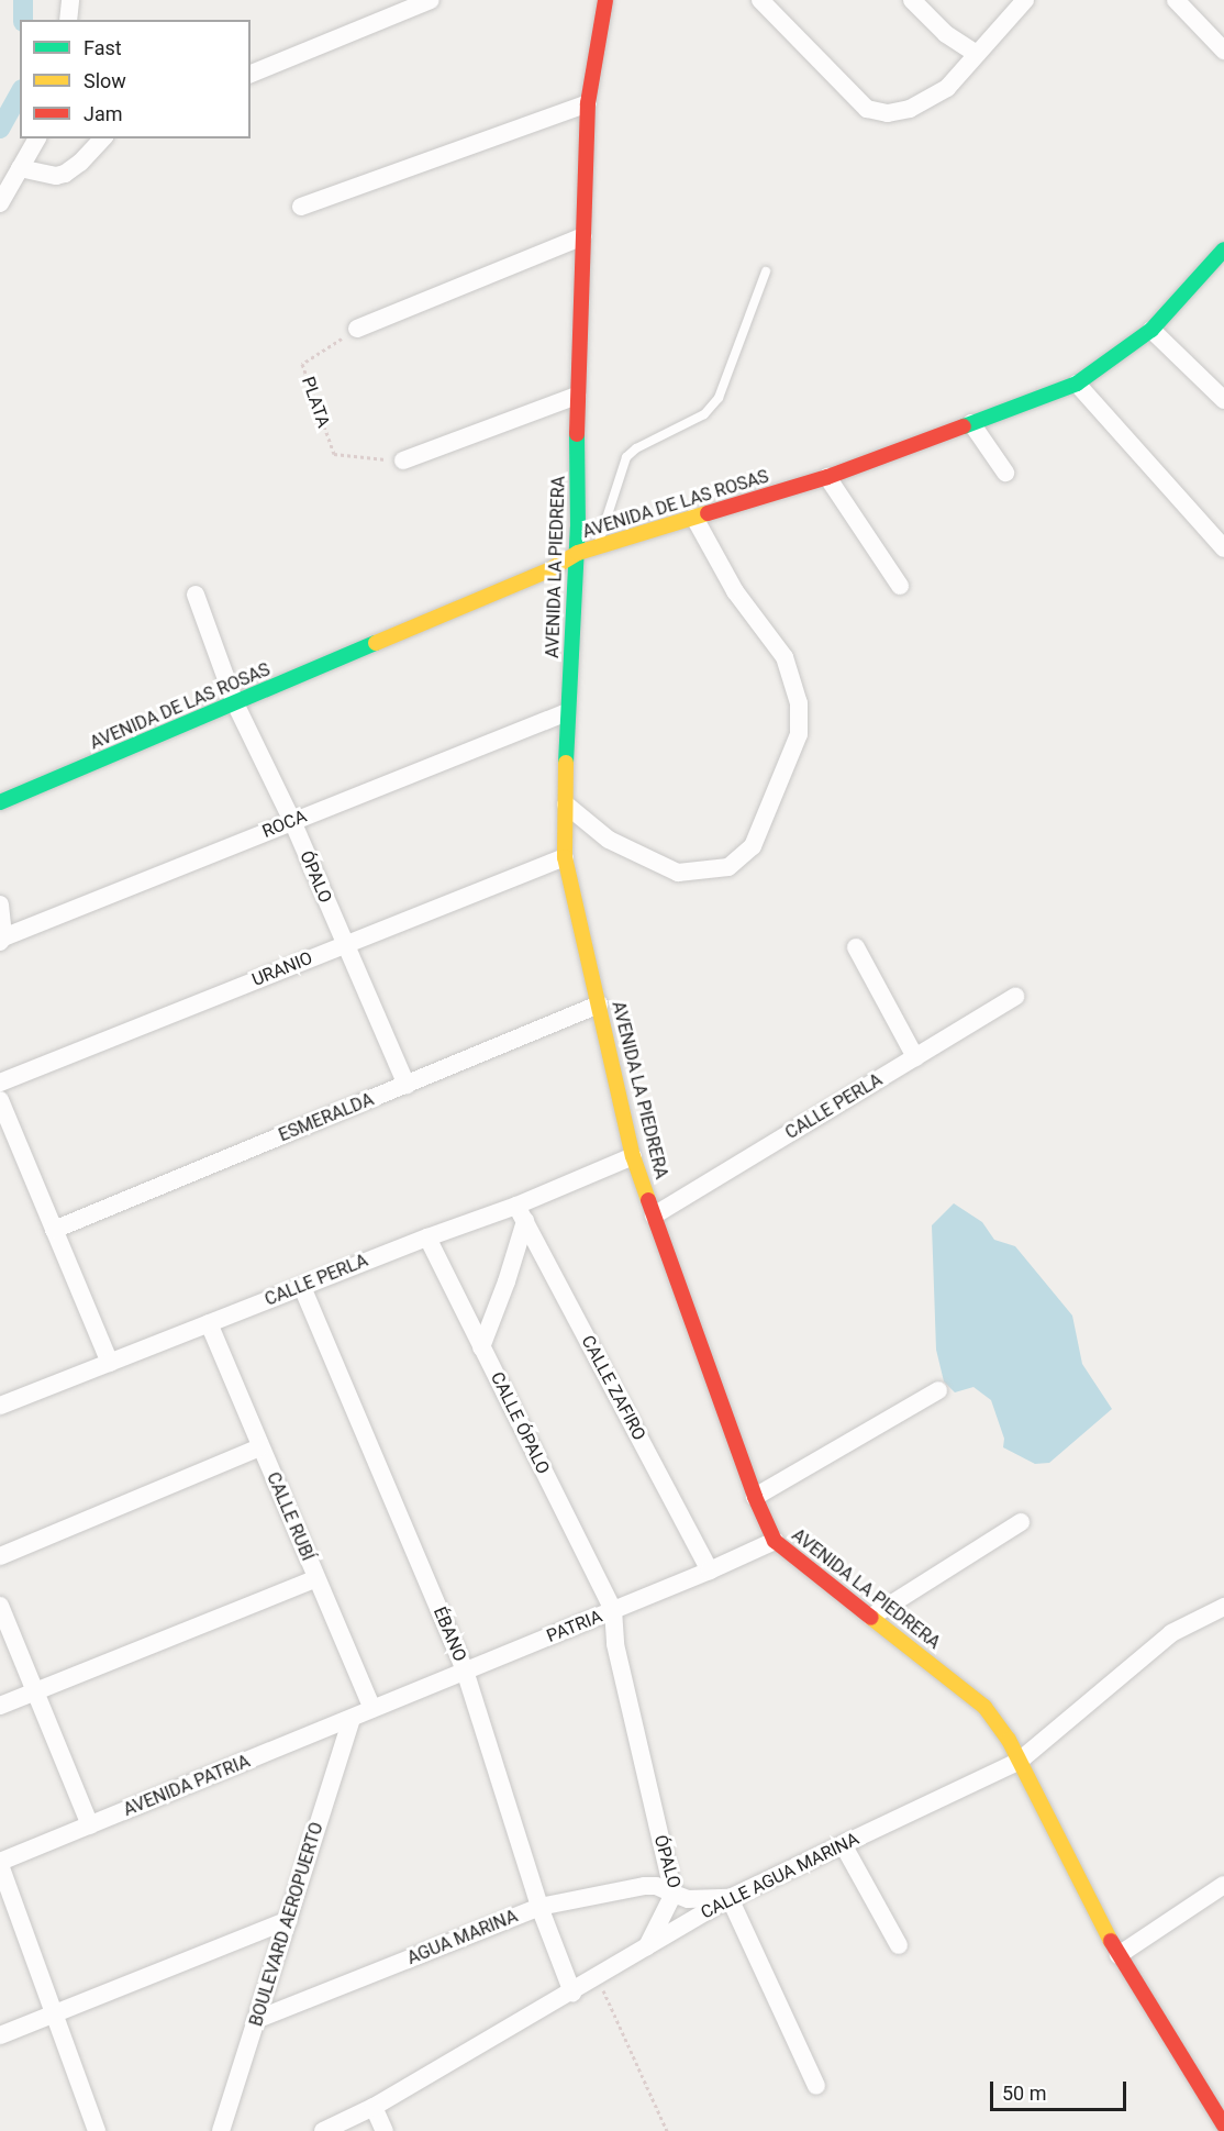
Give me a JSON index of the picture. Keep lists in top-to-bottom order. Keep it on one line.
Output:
{"streets":{"street":["AVENIDA DE LAS ROSAS","AVENIDA LA PIEDRERA","ROCA","ÓPALO","URANIO","CALLE PERLA","ESMERALDA","CALLE ZAFIRO","CALLE ÓPALO","CALLE RUBÍ","PATRIA","ÉBANO","AVENIDA PATRIA","CALLE AGUA MARINA","BOULEVARD AEROPUERTO","AGUA MARINA"],"path":["PLATA"]},"crossings":[["AVENIDA DE LAS ROSAS","AVENIDA LA PIEDRERA"],["AVENIDA DE LAS ROSAS","ÓPALO"],["AVENIDA LA PIEDRERA","ROCA"],["AVENIDA LA PIEDRERA","URANIO"],["AVENIDA LA PIEDRERA","CALLE PERLA"],["AVENIDA LA PIEDRERA","ESMERALDA"],["AVENIDA LA PIEDRERA","PATRIA"],["AVENIDA LA PIEDRERA","CALLE AGUA MARINA"],["ROCA","ÓPALO"],["ÓPALO","URANIO"],["ÓPALO","ESMERALDA"],["ÓPALO","CALLE ÓPALO"],["ÓPALO","PATRIA"],["ÓPALO","CALLE AGUA MARINA"],["ÓPALO","AGUA MARINA"],["CALLE PERLA","CALLE ZAFIRO"],["CALLE PERLA","CALLE ÓPALO"],["CALLE PERLA","CALLE RUBÍ"],["CALLE PERLA","ÉBANO"],["CALLE ZAFIRO","PATRIA"],["CALLE ÓPALO","PATRIA"],["CALLE RUBÍ","PATRIA"],["CALLE RUBÍ","AVENIDA PATRIA"],["PATRIA","ÉBANO"],["PATRIA","AVENIDA PATRIA"],["ÉBANO","CALLE AGUA MARINA"],["ÉBANO","AGUA MARINA"],["AVENIDA PATRIA","BOULEVARD AEROPUERTO"],["BOULEVARD AEROPUERTO","AGUA MARINA"]],"legend":["Fast","Slow","Jam"],"scale_bar":"50 m"}
